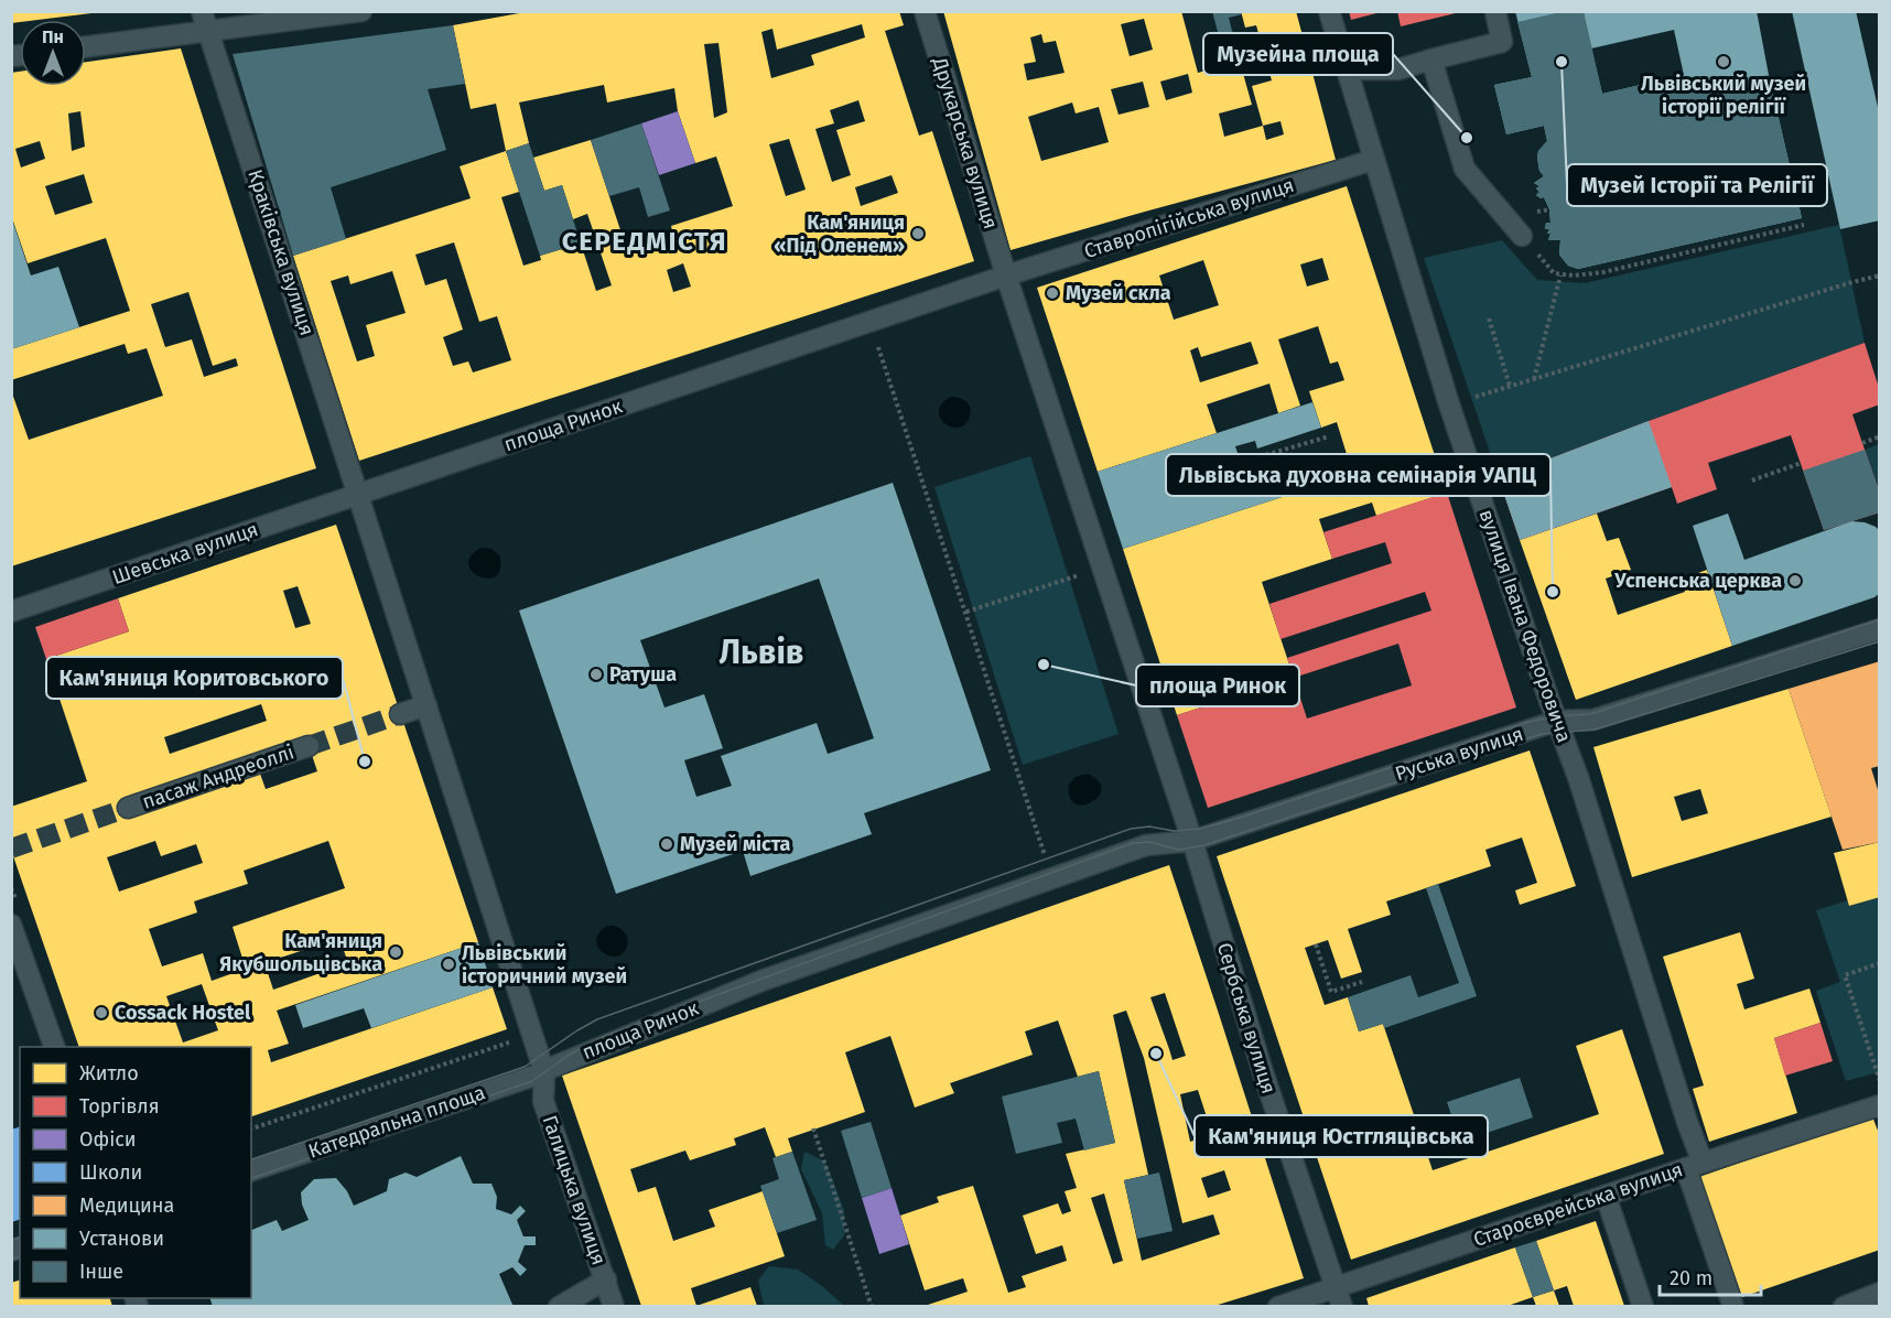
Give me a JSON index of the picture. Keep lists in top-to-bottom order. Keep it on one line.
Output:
{"streets":{"street":["Друкарська вулиця","Ставропігійська вулиця","Краківська вулиця","площа Ринок","Шевська вулиця","вулиця Івана Федоровича","Руська вулиця","пасаж Андреоллі","Сербська вулиця","Катедральна площа","Галицька вулиця","Староєврейська вулиця"]},"crossings":[["Друкарська вулиця","Ставропігійська вулиця"],["Друкарська вулиця","площа Ринок"],["Ставропігійська вулиця","площа Ринок"],["Ставропігійська вулиця","вулиця Івана Федоровича"],["Краківська вулиця","площа Ринок"],["Краківська вулиця","Шевська вулиця"],["площа Ринок","Шевська вулиця"],["площа Ринок","Руська вулиця"],["площа Ринок","Сербська вулиця"],["площа Ринок","Катедральна площа"],["площа Ринок","Галицька вулиця"],["вулиця Івана Федоровича","Руська вулиця"],["вулиця Івана Федоровича","Староєврейська вулиця"],["Руська вулиця","Сербська вулиця"],["Сербська вулиця","Староєврейська вулиця"],["Катедральна площа","Галицька вулиця"]],"districts":["СЕРЕДМІСТЯ","Львів"],"places":["Музей Історії та Релігії","Львівський музей історії релігії","Музейна площа","Кам'яниця «Під Оленем»","Музей скла","Успенська церква","Львівська духовна семінарія УАПЦ","площа Ринок","Ратуша","Кам'яниця Коритовського","Музей міста","Кам'яниця Якубшольцівська","Львівський історичний музей","Cossack Hostel","Кам'яниця Юстгляцівська"],"legend":["Житло","Торгівля","Офіси","Школи","Медицина","Установи","Інше"],"scale_bar":"20 m","north":"top"}
